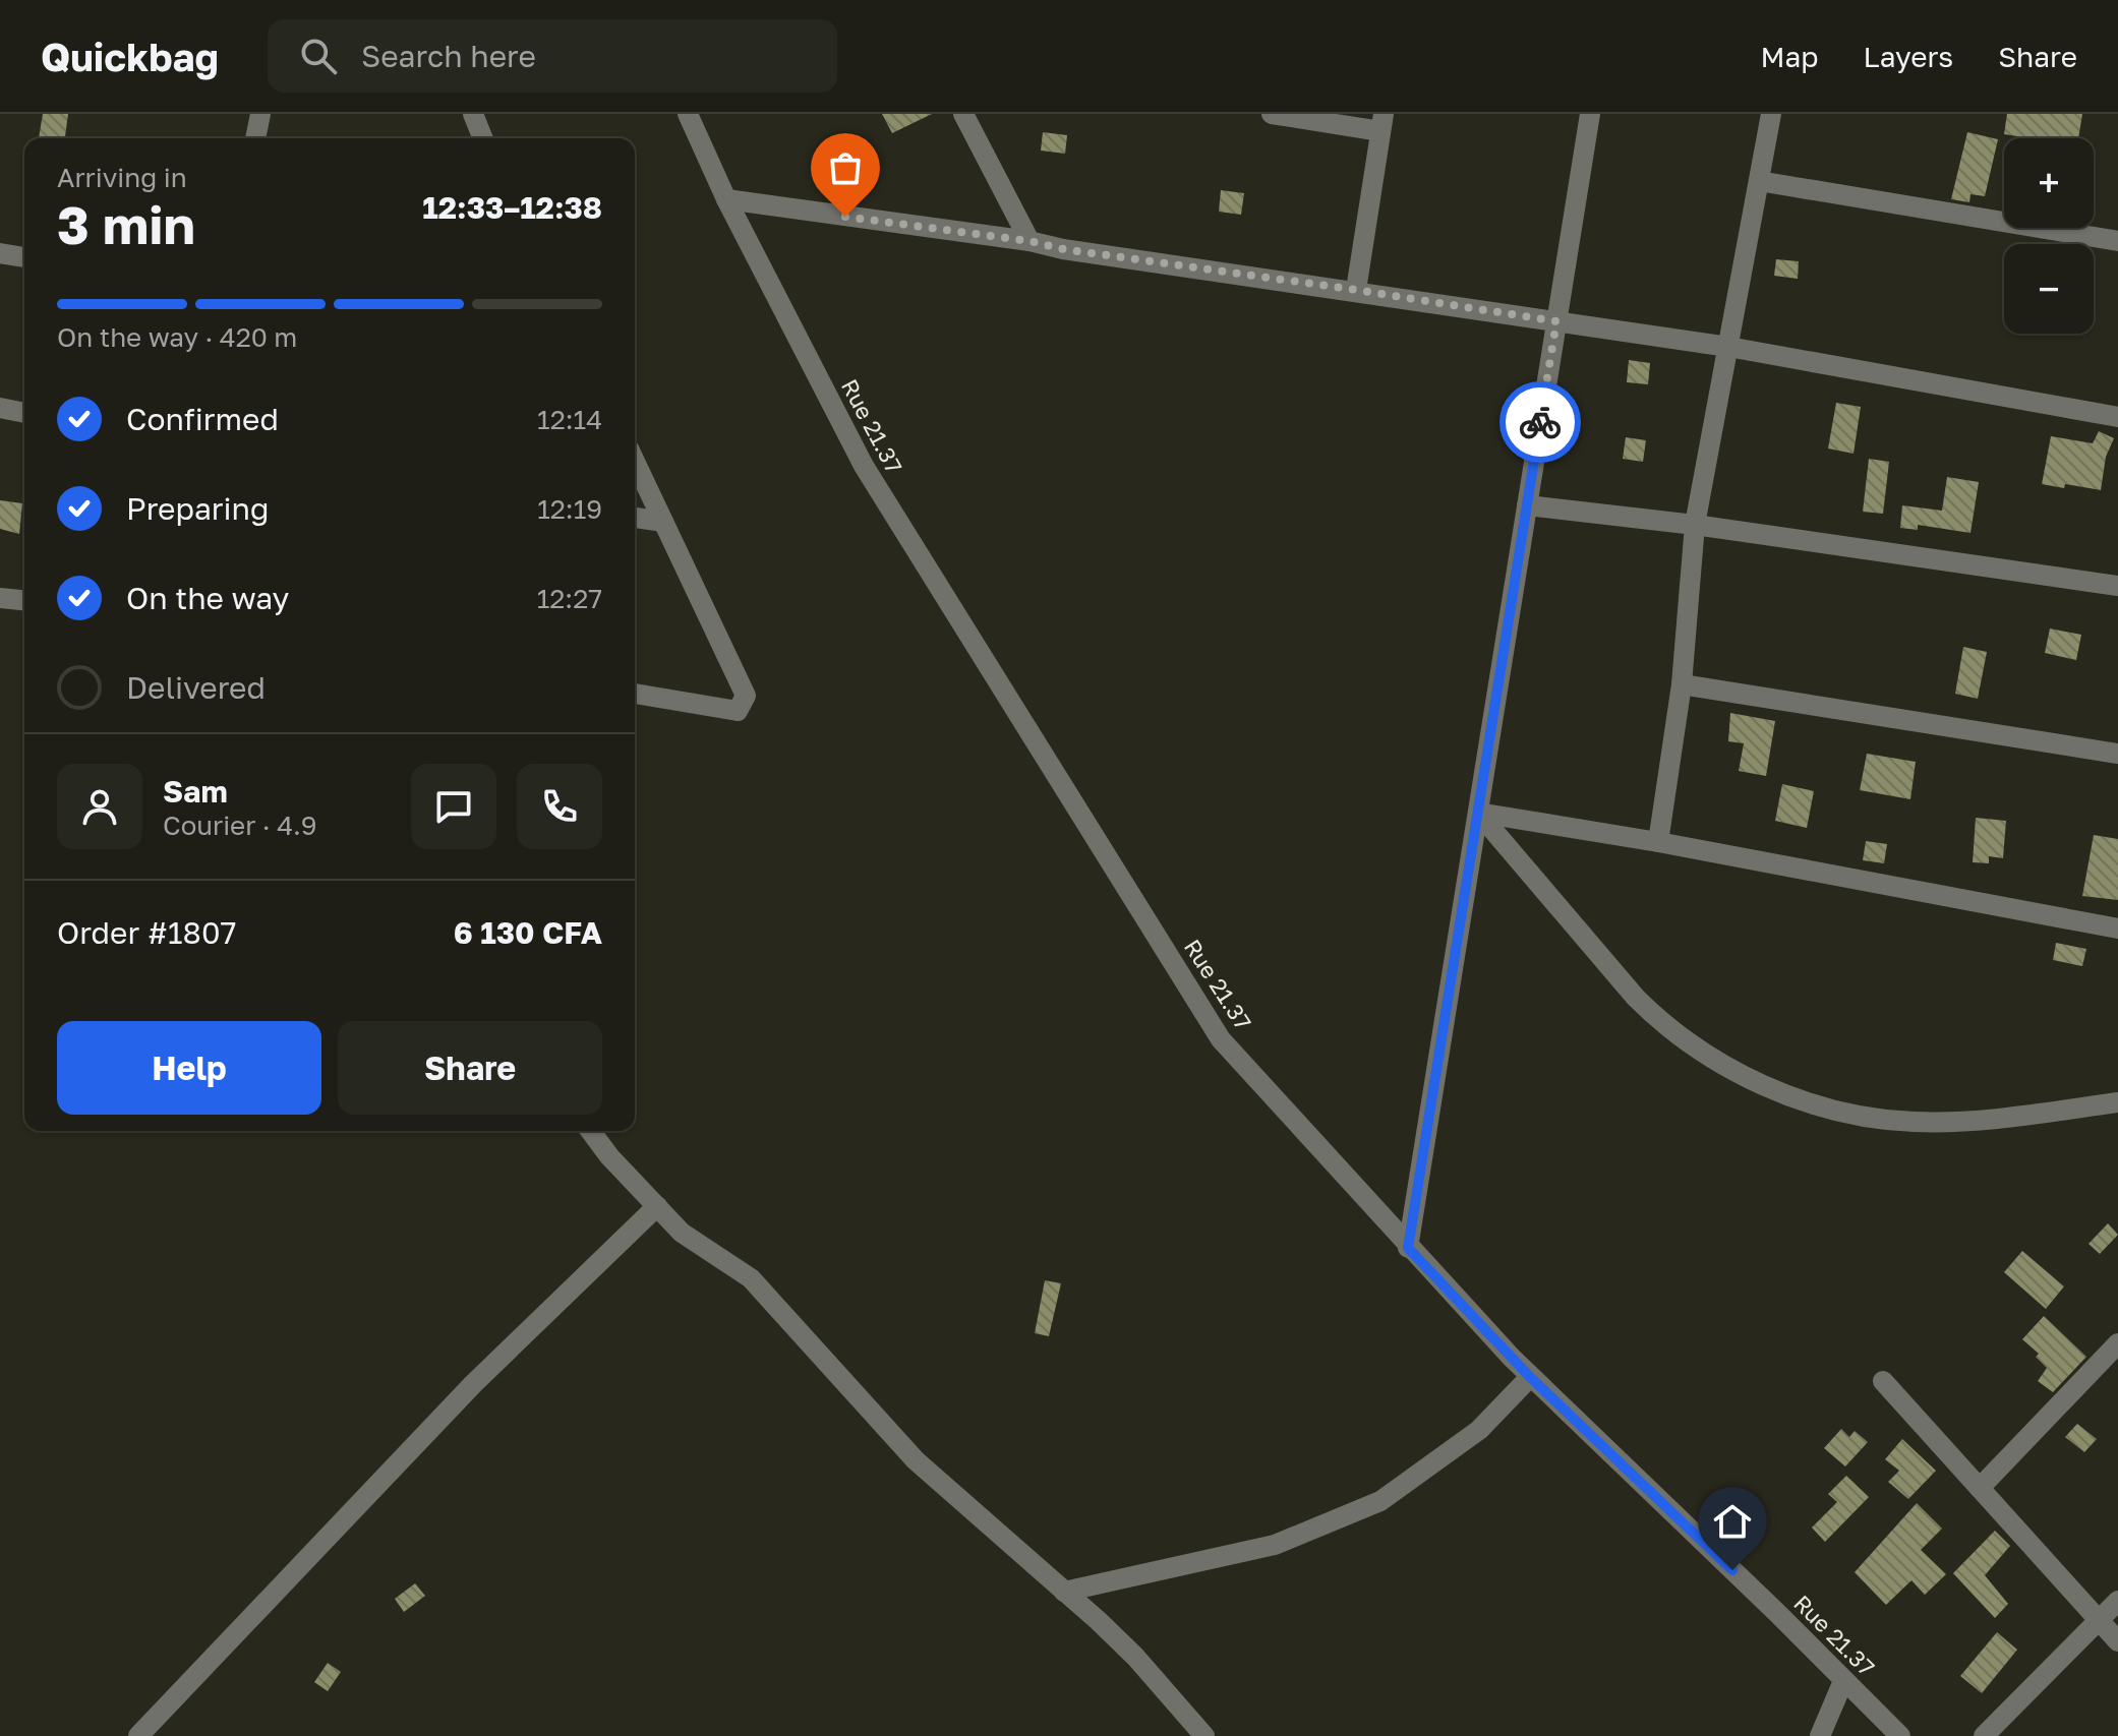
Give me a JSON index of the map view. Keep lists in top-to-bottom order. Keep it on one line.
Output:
{"streets":{"street":["Rue 21.37"]},"page":{"header":"Quickbag","search":"Search here","nav":["Map","Layers","Share"],"map_buttons":["+","−"],"heading":["3 min","Arriving in","12:33–12:38"],"panel":["Sam","Courier · 4.9","Order #1807","6 130 CFA"],"bar":"On the way · 420 m","list":[["Confirmed","12:14"],["Preparing","12:19"],["On the way","12:27"],"Delivered"],"buttons":["Help","Share"]}}
